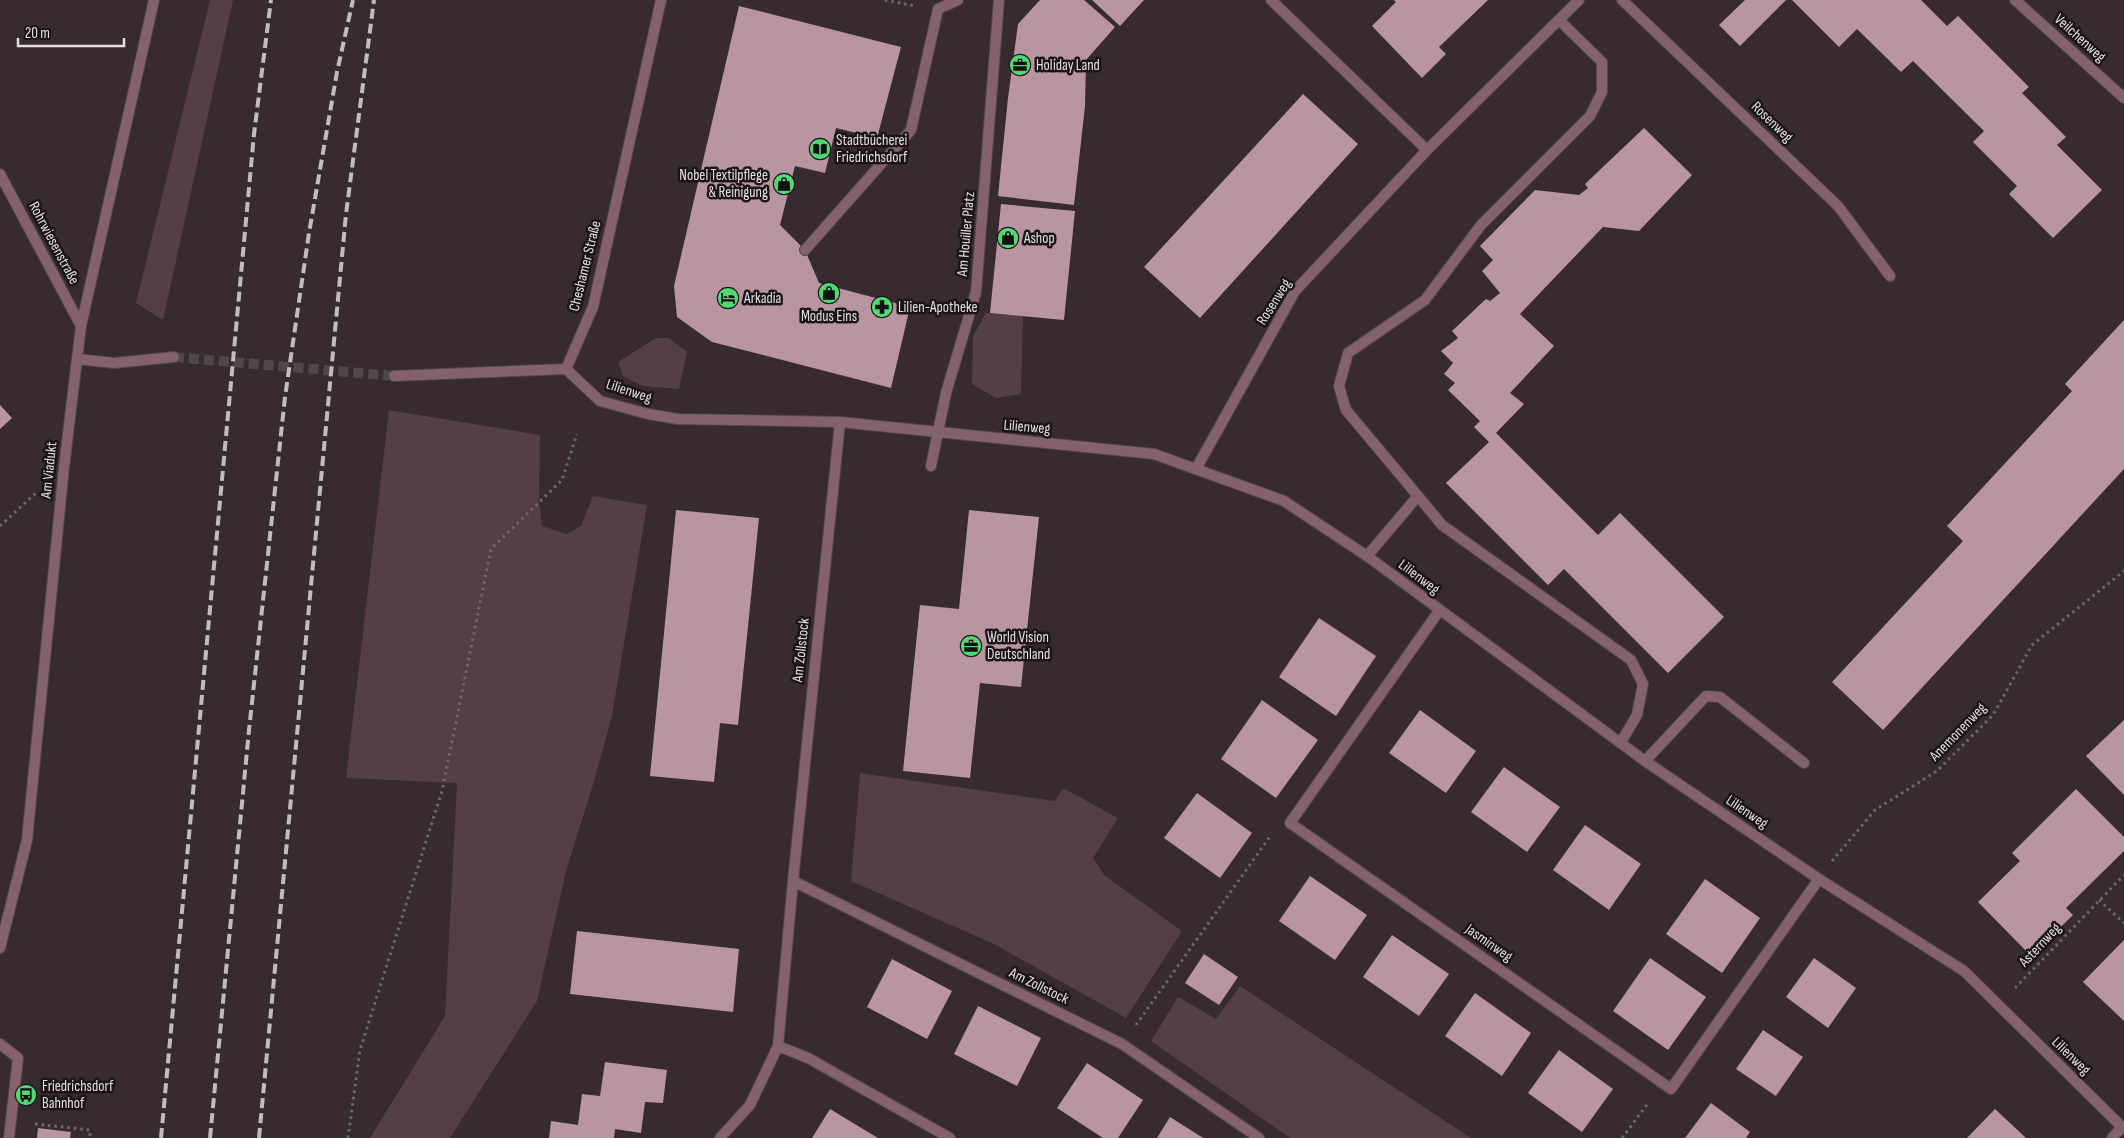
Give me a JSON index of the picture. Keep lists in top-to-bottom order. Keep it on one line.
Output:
{"streets":{"street":["Veilchenweg","Rosenweg","Am Houiller Platz","Rohrwiesenstraße","Cheshamer Straße","Lilienweg","Am Viadukt","Am Zollstock","Jasminweg"],"path":["Anemonenweg","Asternweg"]},"crossings":[["Rosenweg","Lilienweg"],["Am Houiller Platz","Lilienweg"],["Rohrwiesenstraße","Am Viadukt"],["Cheshamer Straße","Lilienweg"],["Lilienweg","Am Zollstock"],["Lilienweg","Anemonenweg"],["Lilienweg","Asternweg"]],"places":{"office":["Holiday Land","World Vision Deutschland"],"library":["Stadtbücherei Friedrichsdorf"],"shop":["Nobel Textilpflege & Reinigung","Ashop","Modus Eins"],"hotel":["Arkadia"],"pharmacy":["Lilien-Apotheke"],"bus stop":["Friedrichsdorf Bahnhof"]},"scale_bar":"20 m"}
